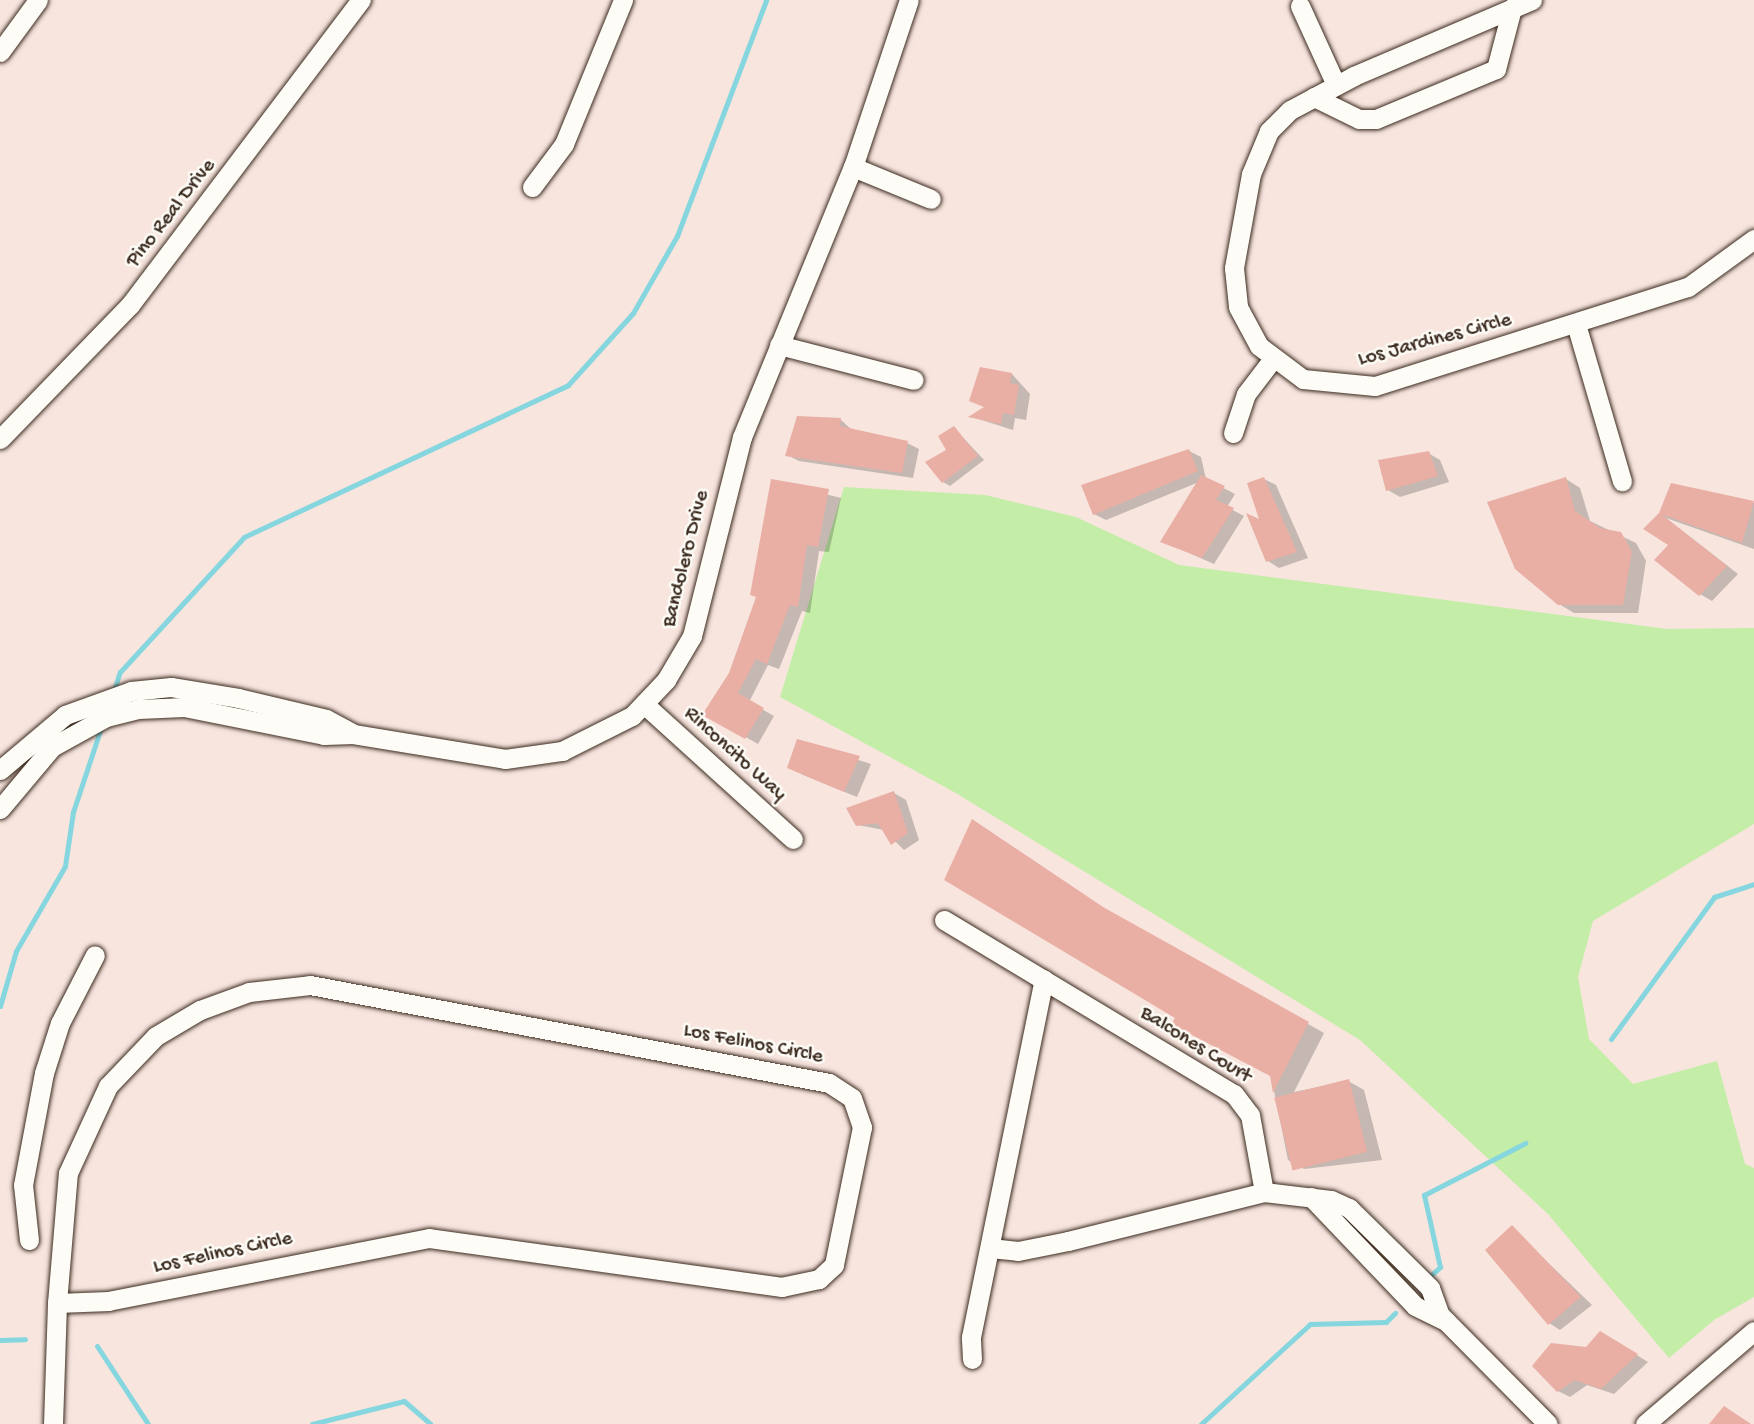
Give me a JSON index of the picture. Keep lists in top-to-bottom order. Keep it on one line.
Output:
{"streets":{"street":["Pino Real Drive","Los Jardines Circle","Bandolero Drive","Rinconcito Way","Los Felinos Circle","Balcones Court"]},"crossings":[["Bandolero Drive","Rinconcito Way"]]}
